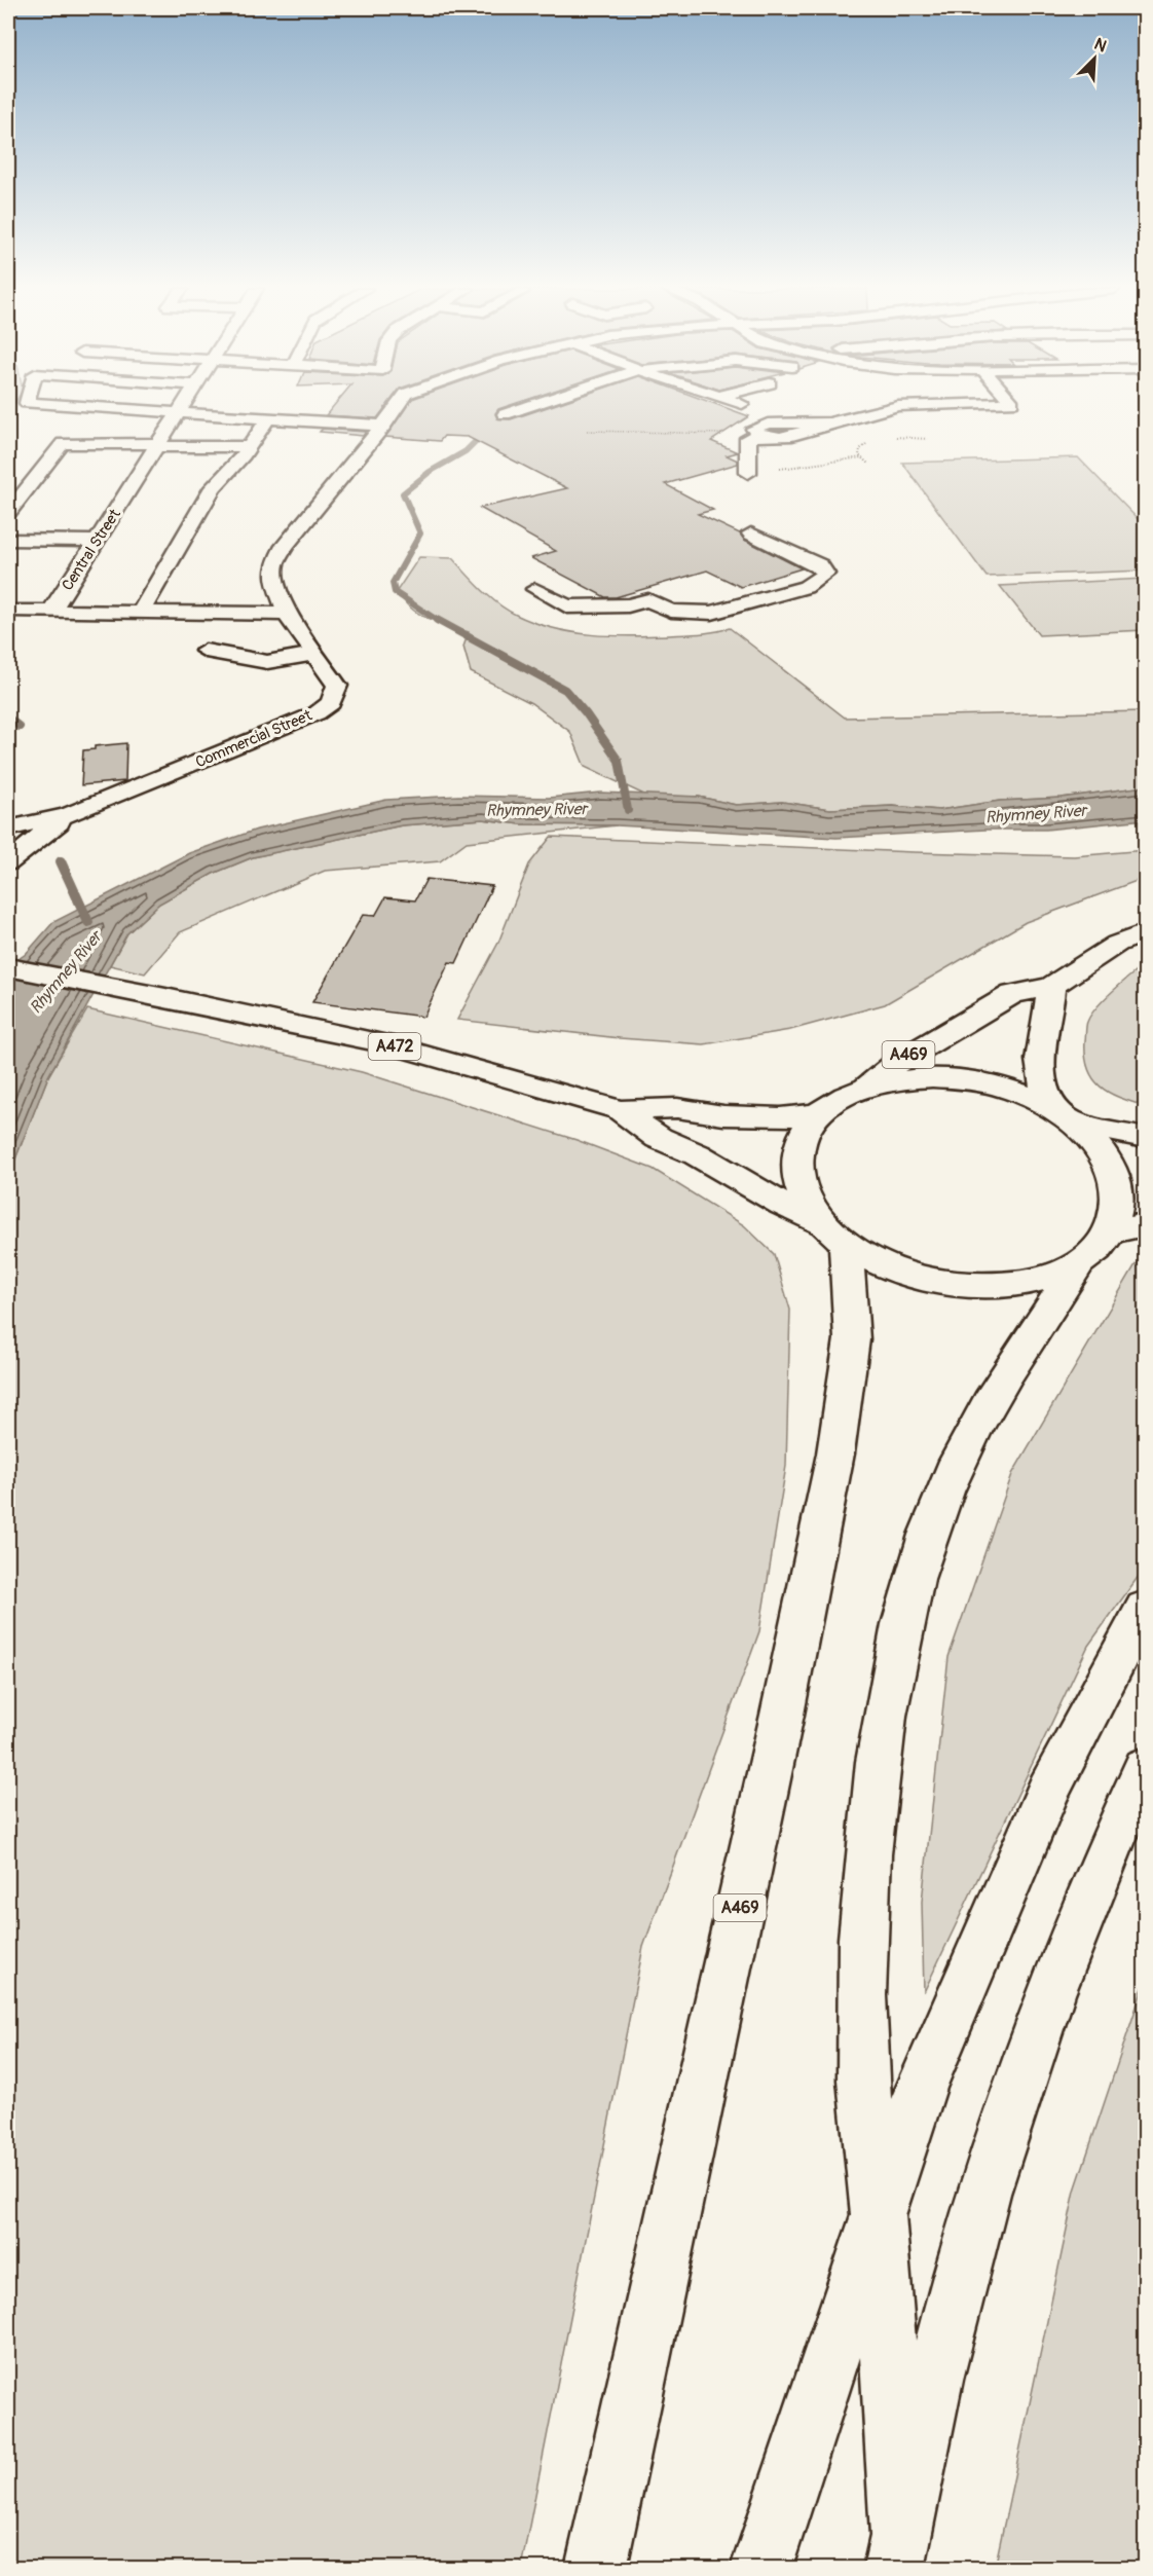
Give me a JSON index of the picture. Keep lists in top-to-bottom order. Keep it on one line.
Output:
{"streets":{"street":["Central Street","Commercial Street","A472","A469"]},"crossings":[["Central Street","Commercial Street"],["A472","A469"]],"water":["Rhymney River"],"north":"top right"}
